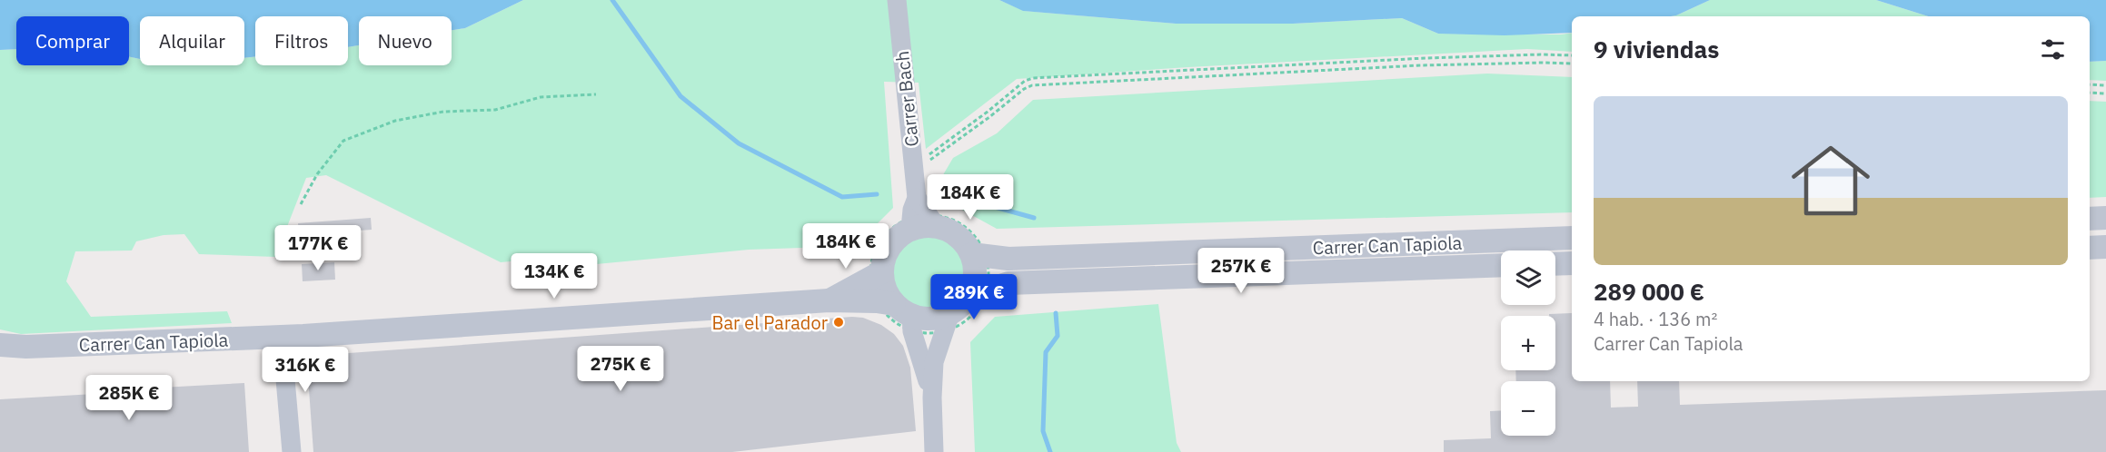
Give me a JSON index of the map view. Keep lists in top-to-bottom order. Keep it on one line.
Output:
{"streets":{"street":["Carrer Bach","Carrer Can Tapiola"]},"crossings":[["Carrer Bach","Carrer Can Tapiola"]],"places":["Bar el Parador"],"page":{"chip":["Comprar","Alquilar","Filtros","Nuevo"],"heading":"9 viviendas","list":[{"name":"289 000 €","note":"4 hab. · 136 m² · Carrer Can Tapiola"}],"price":["184K €","184K €","177K €","257K €","134K €","289K €","275K €","316K €","285K €"],"map_buttons":["+","−"]}}
